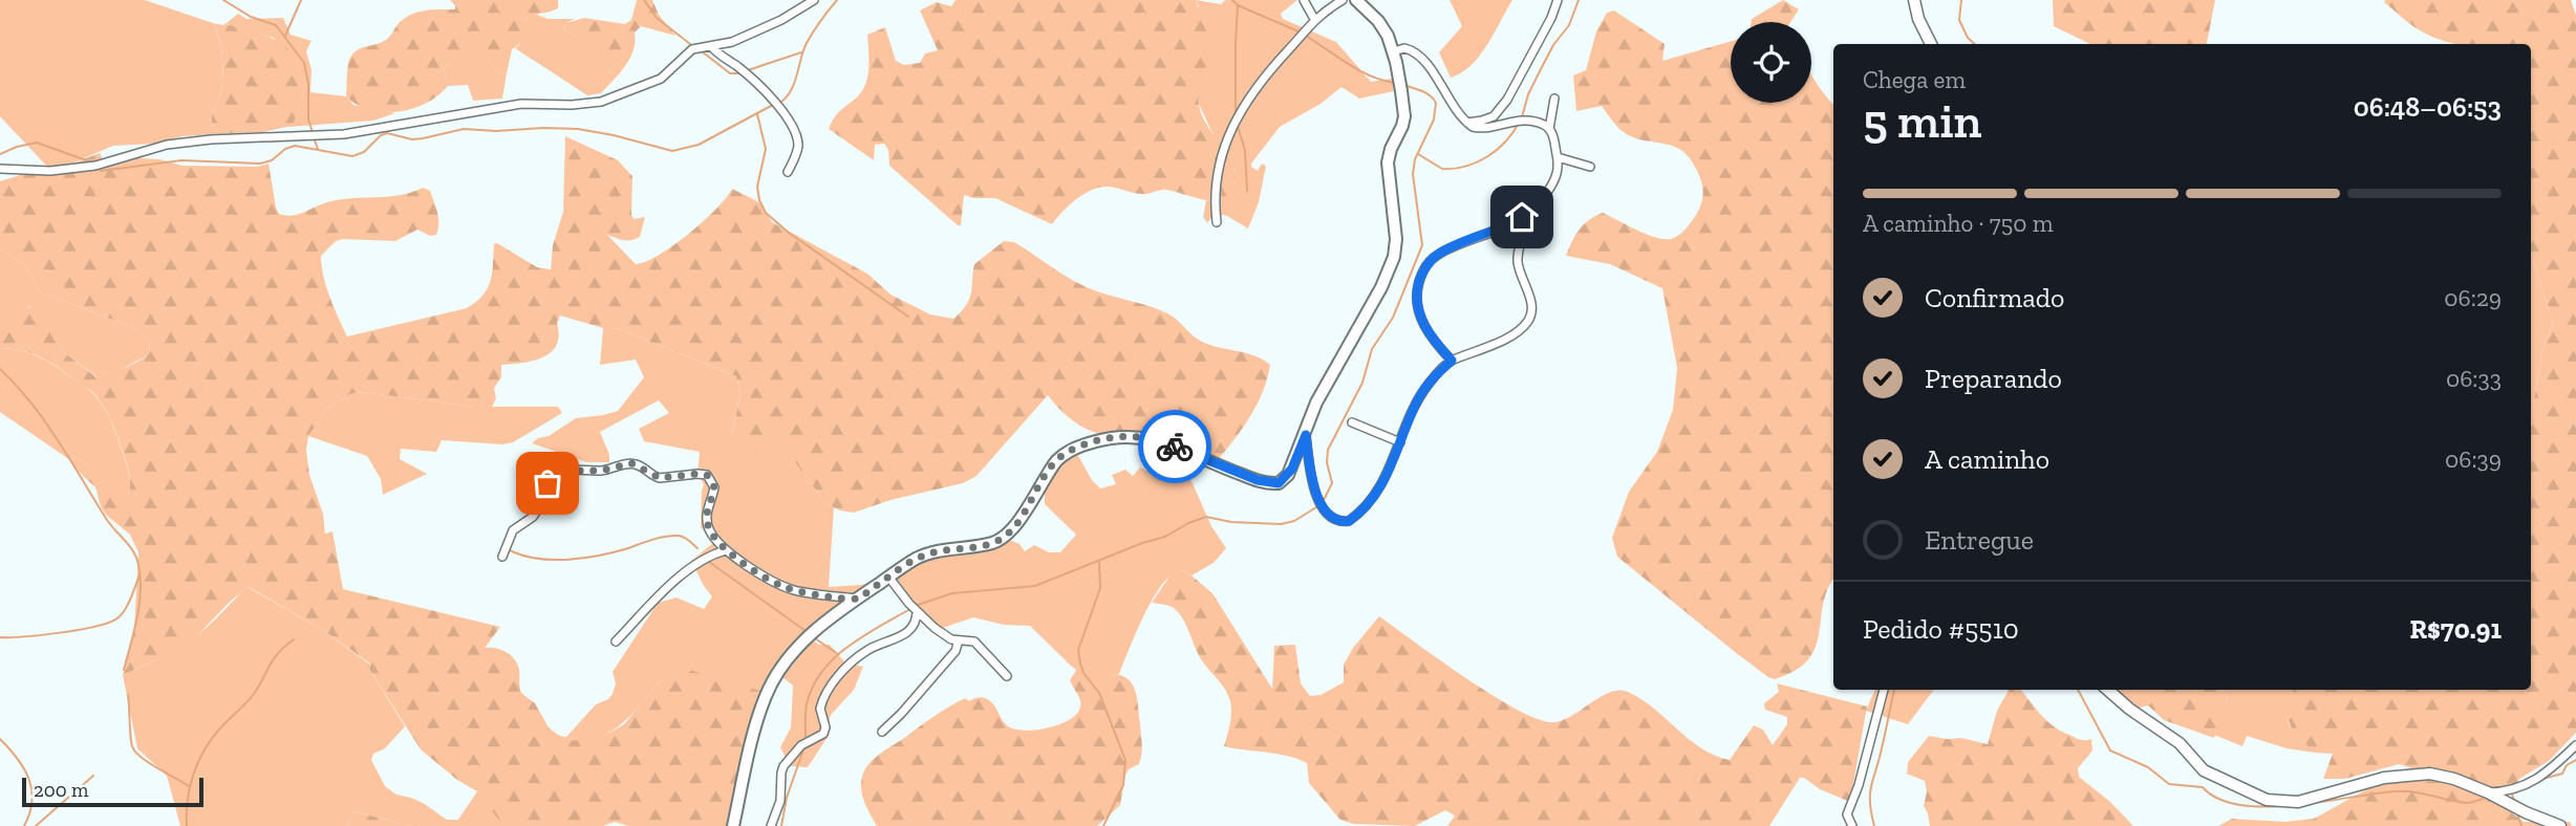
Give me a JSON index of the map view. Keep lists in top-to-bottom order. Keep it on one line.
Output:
{"scale_bar":"200 m","page":{"heading":["5 min","Chega em","06:48–06:53"],"panel":["Pedido #5510","R$70.91"],"bar":"A caminho · 750 m","list":[["Confirmado","06:29"],["Preparando","06:33"],["A caminho","06:39"],"Entregue"],"scale":"200 m"}}
